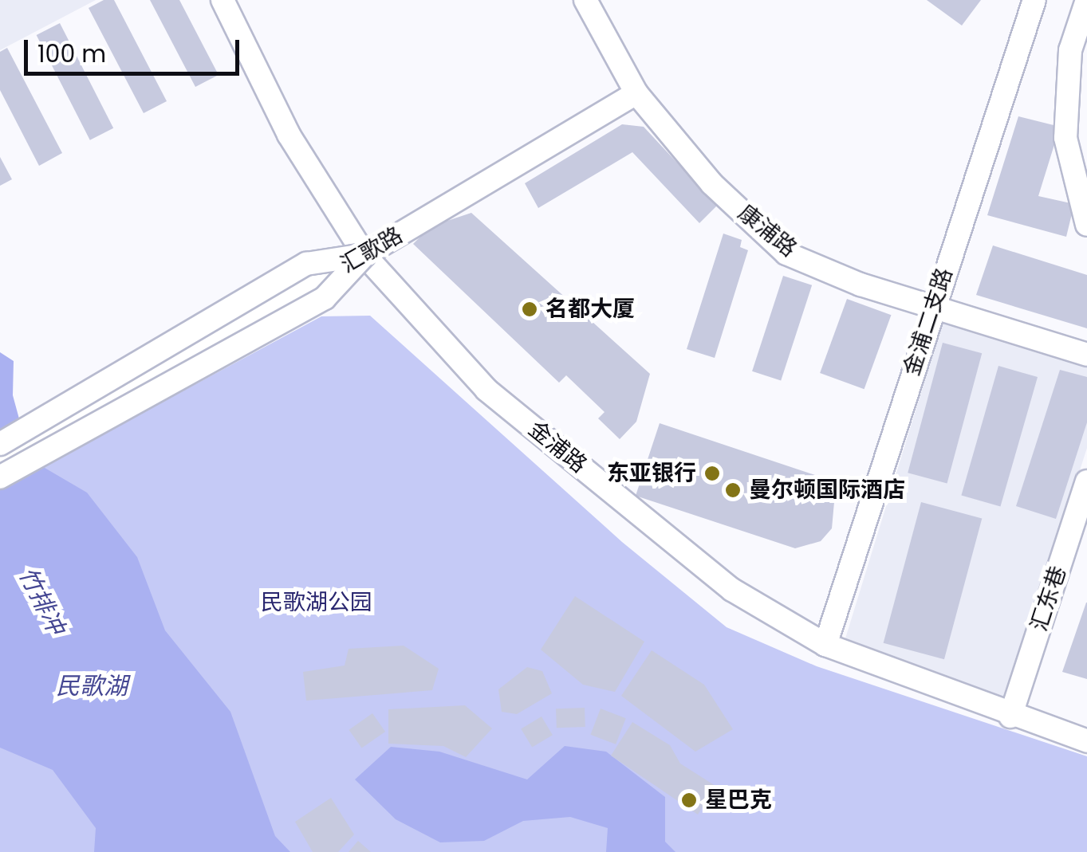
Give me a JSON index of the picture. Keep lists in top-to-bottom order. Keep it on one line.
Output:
{"streets":{"street":["康浦路","汇歌路","金浦二支路","金浦路","汇东巷"]},"crossings":[["康浦路","汇歌路"],["康浦路","金浦二支路"],["汇歌路","金浦路"],["金浦二支路","金浦路"],["金浦路","汇东巷"]],"water":["竹排冲","民歌湖"],"parks":["民歌湖公园"],"places":["名都大厦","东亚银行","曼尔顿国际酒店","星巴克"],"scale_bar":"100 m"}
